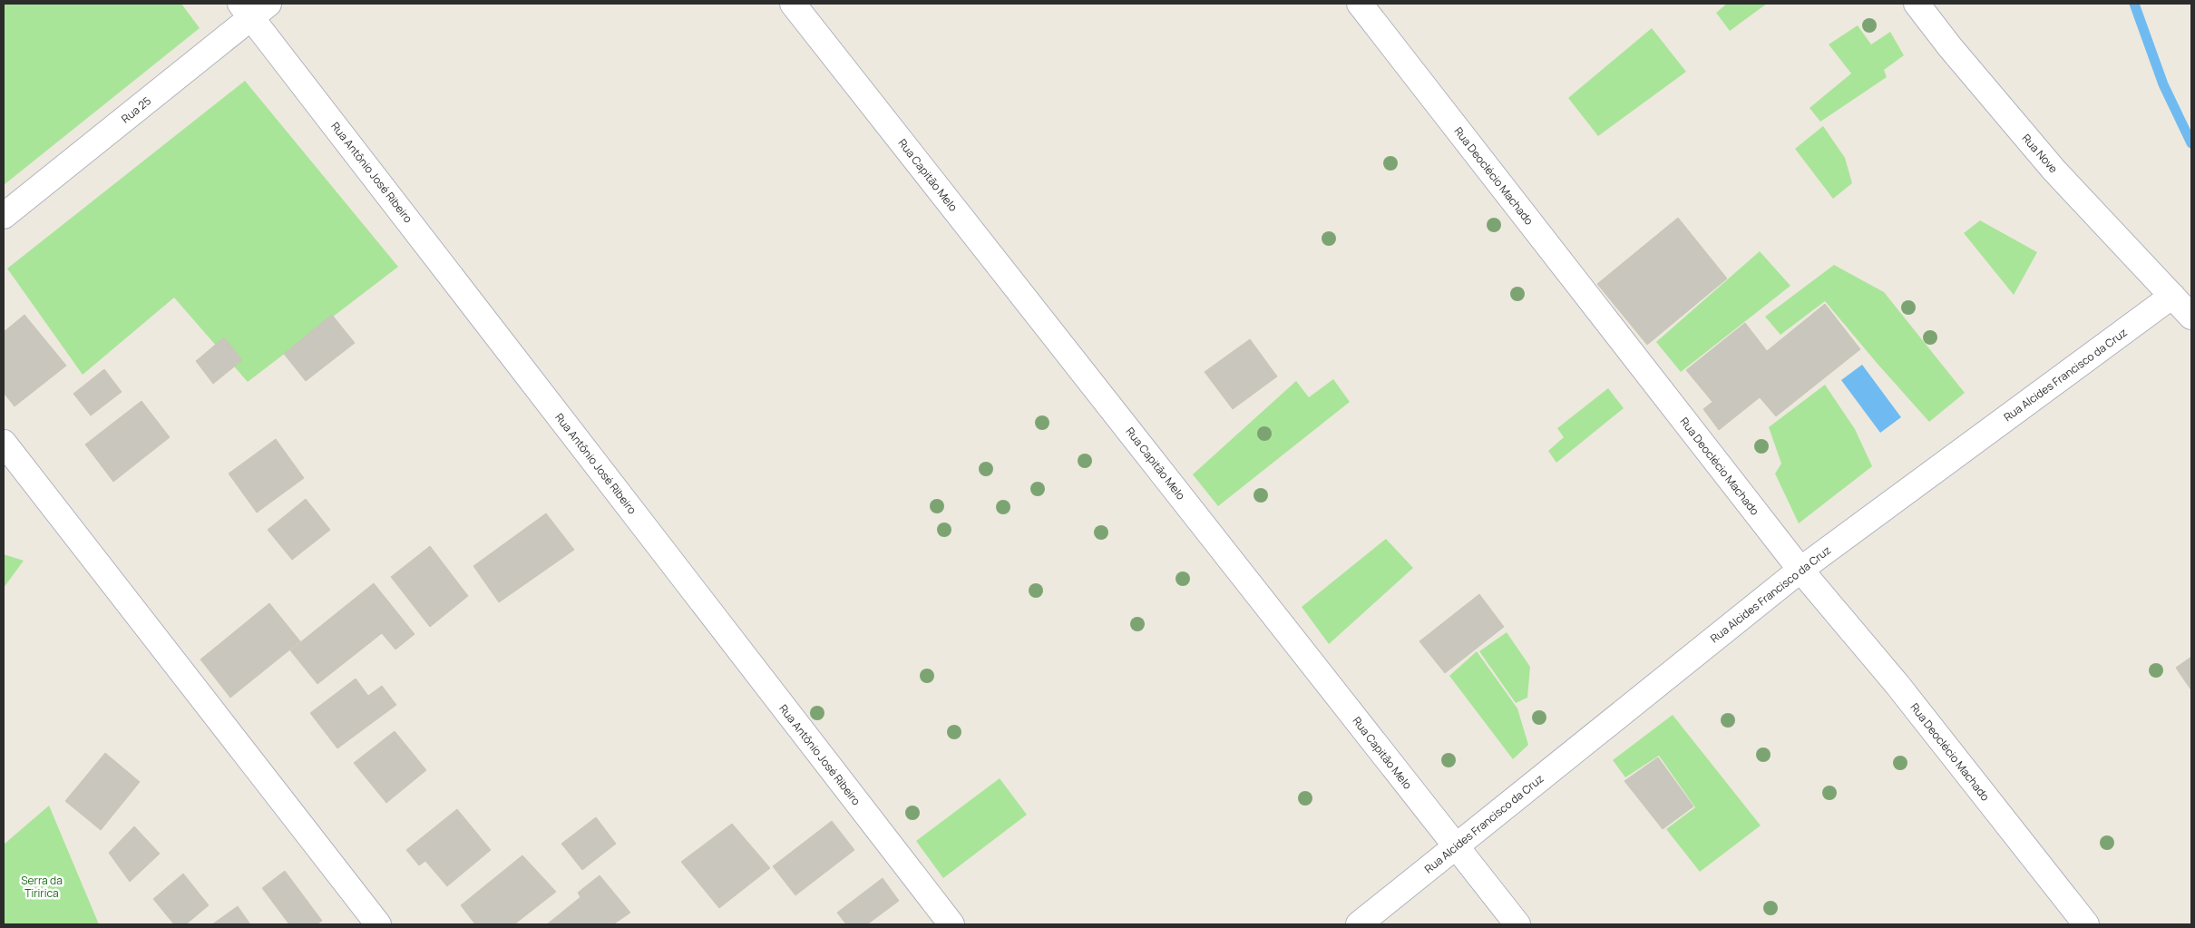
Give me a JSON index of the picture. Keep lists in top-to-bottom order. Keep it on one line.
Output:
{"streets":{"street":["Rua 25","Rua Nove","Rua Antônio José Ribeiro","Rua Capitão Melo","Rua Deoclécio Machado","Rua Alcides Francisco da Cruz"]},"crossings":[["Rua 25","Rua Antônio José Ribeiro"],["Rua Nove","Rua Alcides Francisco da Cruz"],["Rua Capitão Melo","Rua Alcides Francisco da Cruz"],["Rua Deoclécio Machado","Rua Alcides Francisco da Cruz"]],"parks":["Serra da Tiririca"]}
